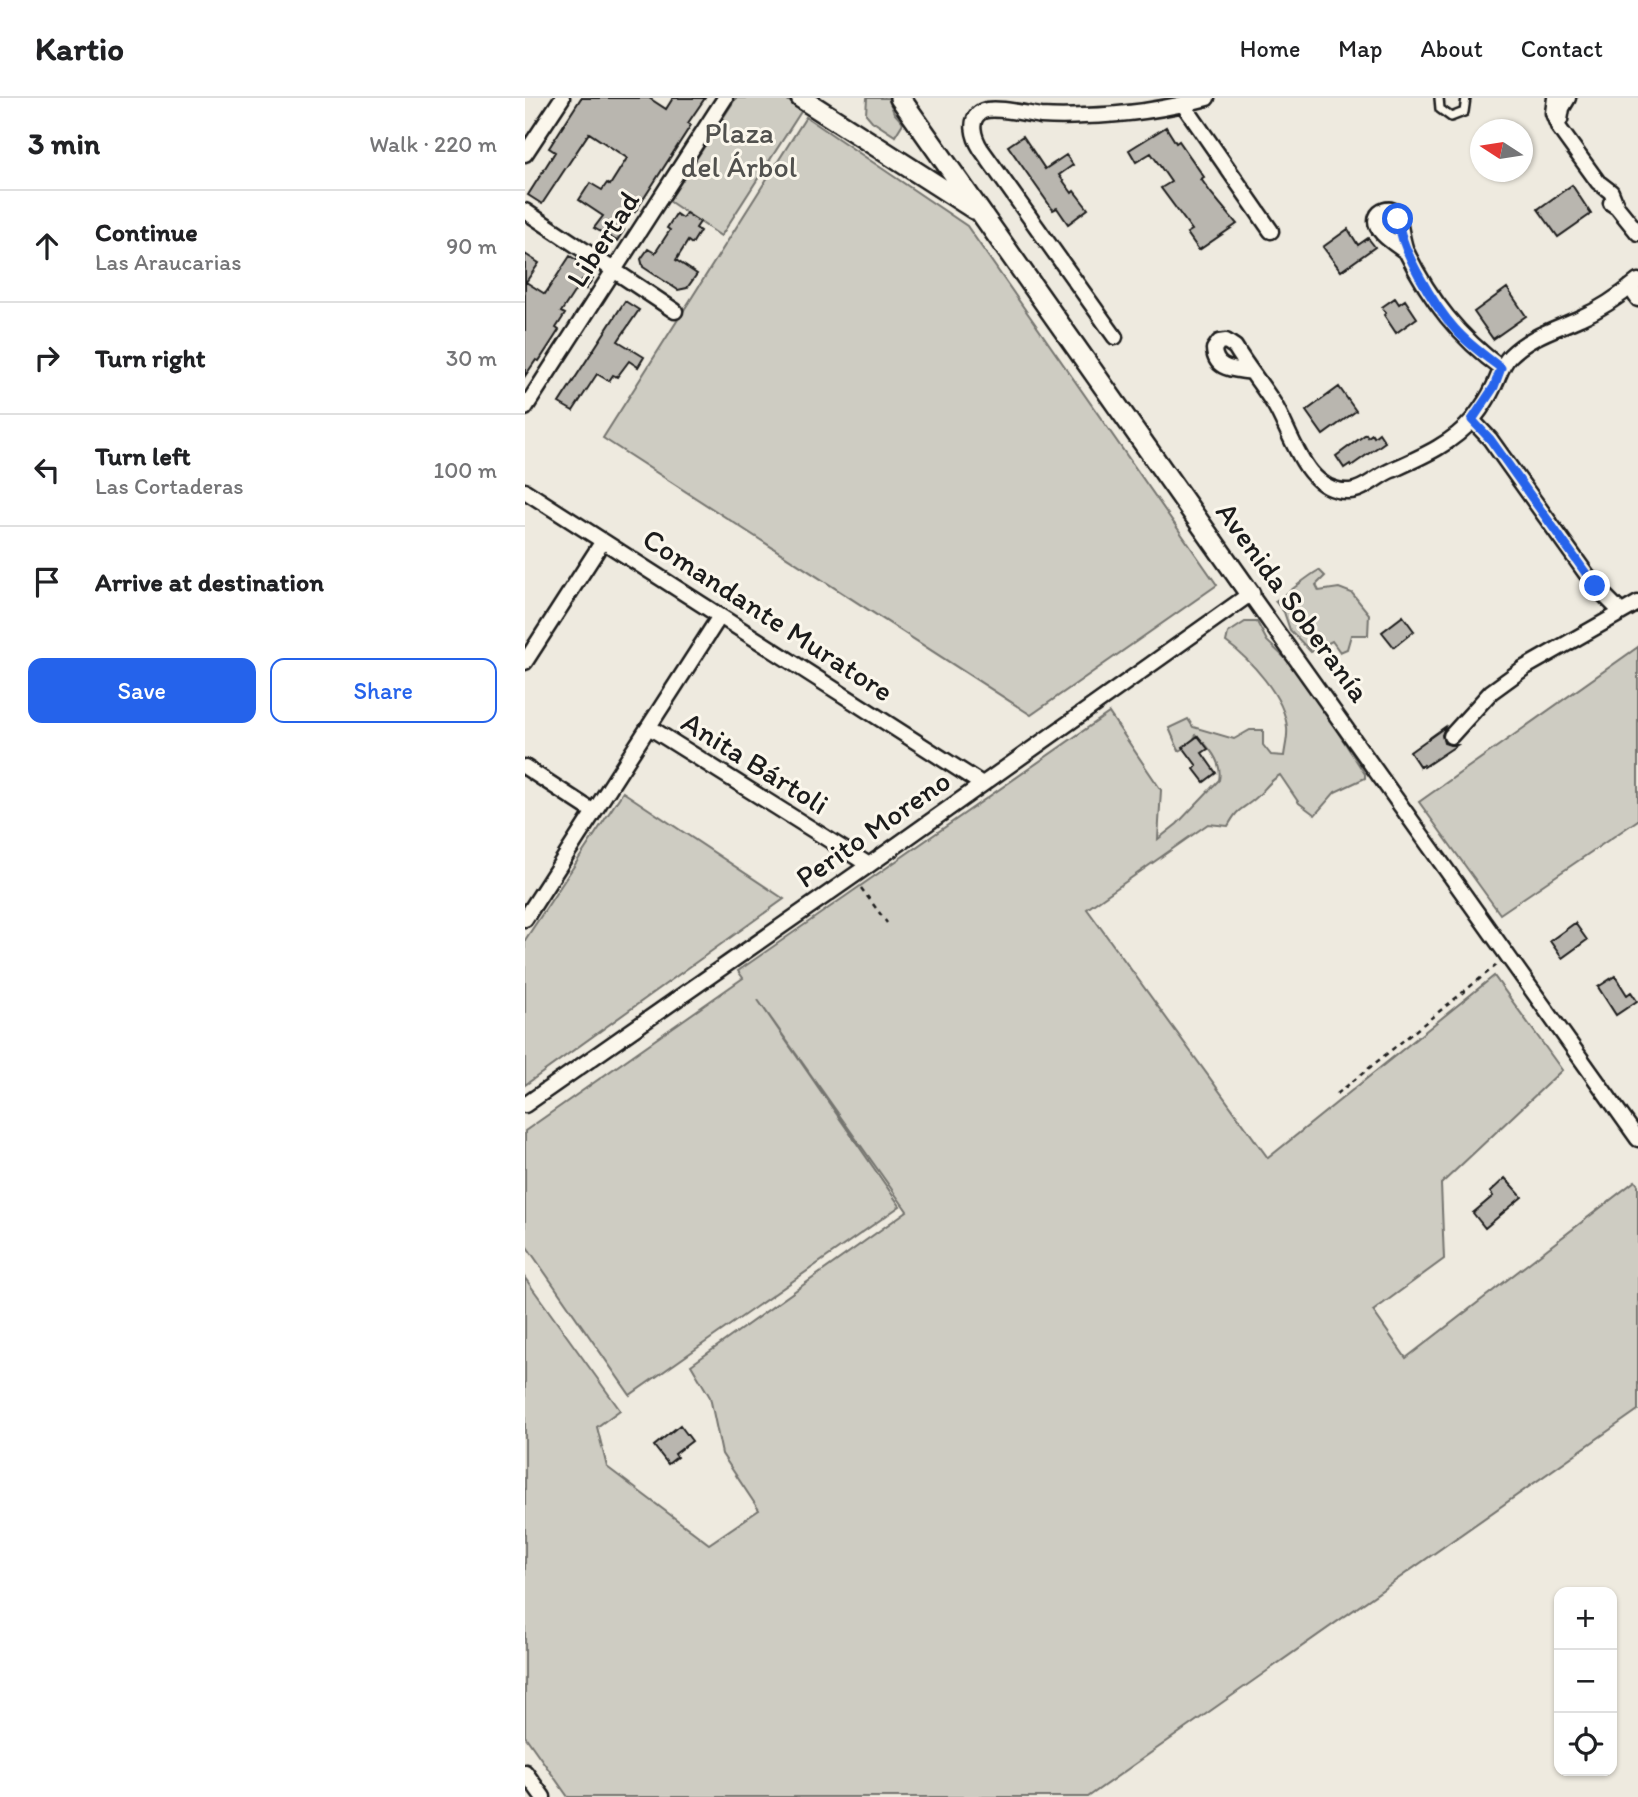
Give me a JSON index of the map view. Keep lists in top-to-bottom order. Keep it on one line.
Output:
{"streets":{"street":["Libertad","Avenida Soberanía","Comandante Muratore","Anita Bártoli","Perito Moreno"]},"crossings":[["Avenida Soberanía","Perito Moreno"],["Comandante Muratore","Perito Moreno"],["Anita Bártoli","Perito Moreno"]],"parks":["Plaza del Árbol"],"north":"left","page":{"header":"Kartio","nav":["Home","Map","About","Contact"],"heading":["3 min","Walk · 220 m"],"list":[["Continue","Las Araucarias","90 m"],["Turn right","30 m"],["Turn left","Las Cortaderas","100 m"],"Arrive at destination"],"buttons":["Save","Share"],"map_buttons":["+","−"]}}
